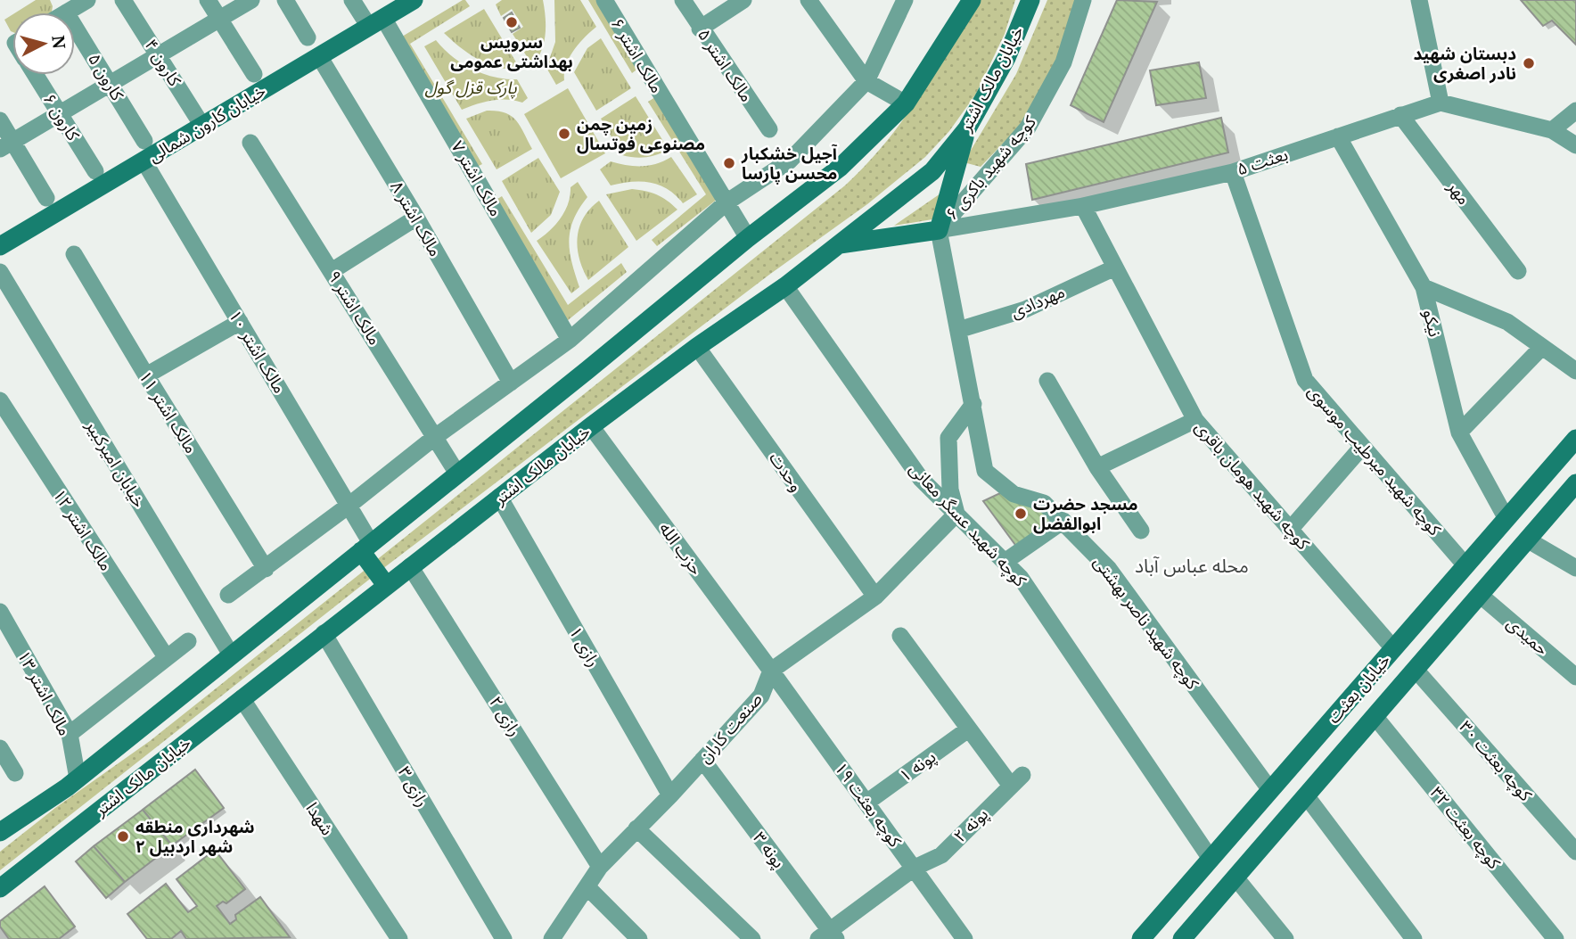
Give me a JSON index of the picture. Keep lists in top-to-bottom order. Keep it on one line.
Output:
{"streets":{"main road":["خیابان مالک اشتر","خیابان کارون شمالی","خیابان بعثت"],"street":["مالک اشتر ۶","کارون ۴","مالک اشتر ۵","کارون ۵","کارون ۶","بعثت ۵","کوچه شهید باکری ۶","مالک اشتر ۷","مهر","مالک اشتر ۸","مهردادی","مالک اشتر ۹","نیکو","مالک اشتر ۱۰","مالک اشتر ۱۱","کوچه شهید میرطیب موسوی","خیابان امیرکبیر","وحدت","کوچه شهید هومان باقری","کوچه شهید عسگر معانی","مالک اشتر ۱۲","حزب الله","کوچه شهید ناصر بهشتی","حمیدی","رازی ۱","مالک اشتر ۱۳","رازی ۲","صنعت کاران","کوچه بعثت ۳۰","پونه ۱","رازی ۳","کوچه بعثت ۱۹","شهدا","پونه ۲","کوچه بعثت ۳۲","پونه ۳"]},"crossings":[["کارون ۴","خیابان کارون شمالی"],["خیابان مالک اشتر","وحدت"],["خیابان مالک اشتر","کوچه شهید عسگر معانی"],["خیابان مالک اشتر","حزب الله"],["خیابان مالک اشتر","رازی ۱"],["خیابان مالک اشتر","رازی ۲"],["خیابان مالک اشتر","رازی ۳"],["خیابان مالک اشتر","شهدا"],["خیابان کارون شمالی","مالک اشتر ۷"],["خیابان کارون شمالی","مالک اشتر ۸"],["خیابان کارون شمالی","مالک اشتر ۱۰"],["بعثت ۵","کوچه شهید باکری ۶"],["بعثت ۵","مهر"],["بعثت ۵","نیکو"],["بعثت ۵","کوچه شهید میرطیب موسوی"],["بعثت ۵","کوچه شهید هومان باقری"],["بعثت ۵","کوچه شهید ناصر بهشتی"],["کوچه شهید باکری ۶","کوچه شهید ناصر بهشتی"],["مهردادی","کوچه شهید هومان باقری"],["مهردادی","کوچه شهید ناصر بهشتی"],["نیکو","خیابان بعثت"],["کوچه شهید میرطیب موسوی","خیابان بعثت"],["کوچه شهید هومان باقری","خیابان بعثت"],["کوچه شهید عسگر معانی","خیابان بعثت"],["حزب الله","صنعت کاران"],["حزب الله","کوچه بعثت ۱۹"],["کوچه شهید ناصر بهشتی","خیابان بعثت"],["حمیدی","خیابان بعثت"],["رازی ۱","صنعت کاران"],["خیابان بعثت","کوچه بعثت ۳۰"],["خیابان بعثت","کوچه بعثت ۳۲"],["رازی ۲","صنعت کاران"],["صنعت کاران","کوچه بعثت ۱۹"],["صنعت کاران","پونه ۳"],["پونه ۱","کوچه بعثت ۱۹"],["پونه ۱","پونه ۲"],["کوچه بعثت ۱۹","پونه ۲"]],"districts":["محله عباس آباد"],"parks":["پارک قزل گول"],"places":["سرویس بهداشتی عمومی","دبستان شهید نادر اصغری","زمین چمن مصنوعی فوتسال","آجیل خشکبار محسن پارسا","مسجد حضرت ابوالفضل","شهرداری منطقه ۲ شهر اردبیل"],"north":"right"}
